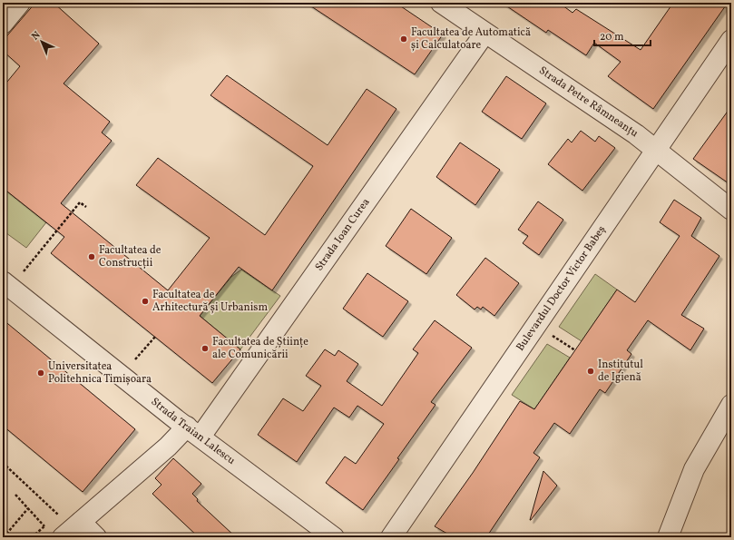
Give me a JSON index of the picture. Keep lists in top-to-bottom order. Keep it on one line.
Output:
{"streets":{"street":["Strada Petre Râmneanțu","Strada Ioan Curea","Bulevardul Doctor Victor Babeș","Strada Traian Lalescu"]},"crossings":[["Strada Petre Râmneanțu","Strada Ioan Curea"],["Strada Petre Râmneanțu","Bulevardul Doctor Victor Babeș"],["Strada Ioan Curea","Strada Traian Lalescu"]],"places":["Facultatea de Automatică și Calculatoare","Facultatea de Construcții","Facultatea de Arhitectură și Urbanism","Facultatea de Științe ale Comunicării","Institutul de Igienă","Universitatea Politehnica Timișoara"],"scale_bar":"20 m","north":"top left"}
